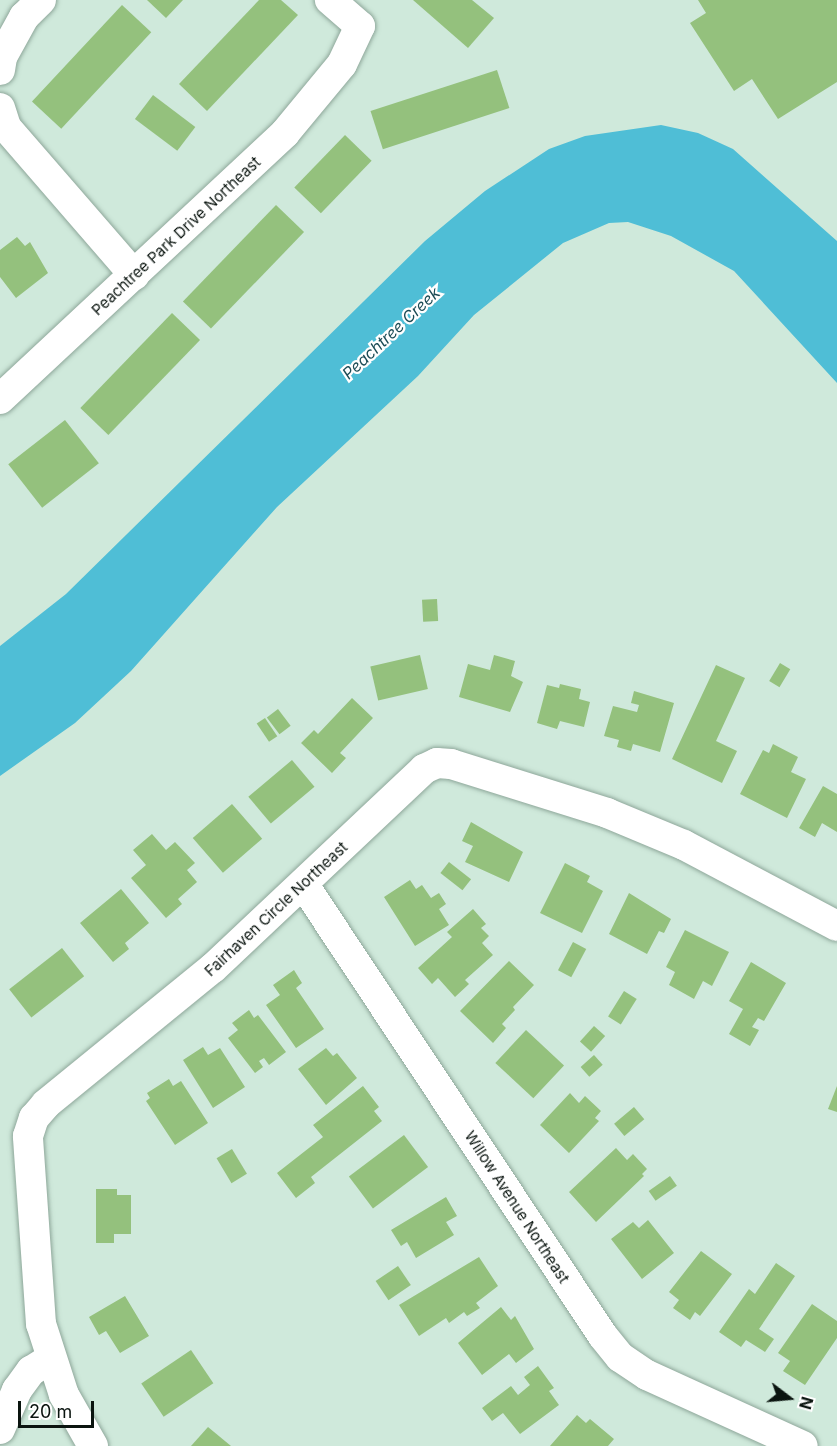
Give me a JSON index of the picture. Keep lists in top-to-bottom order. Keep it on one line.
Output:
{"streets":{"street":["Peachtree Park Drive Northeast","Fairhaven Circle Northeast","Willow Avenue Northeast"]},"crossings":[["Fairhaven Circle Northeast","Willow Avenue Northeast"]],"water":["Peachtree Creek"],"scale_bar":"20 m","north":"right"}
